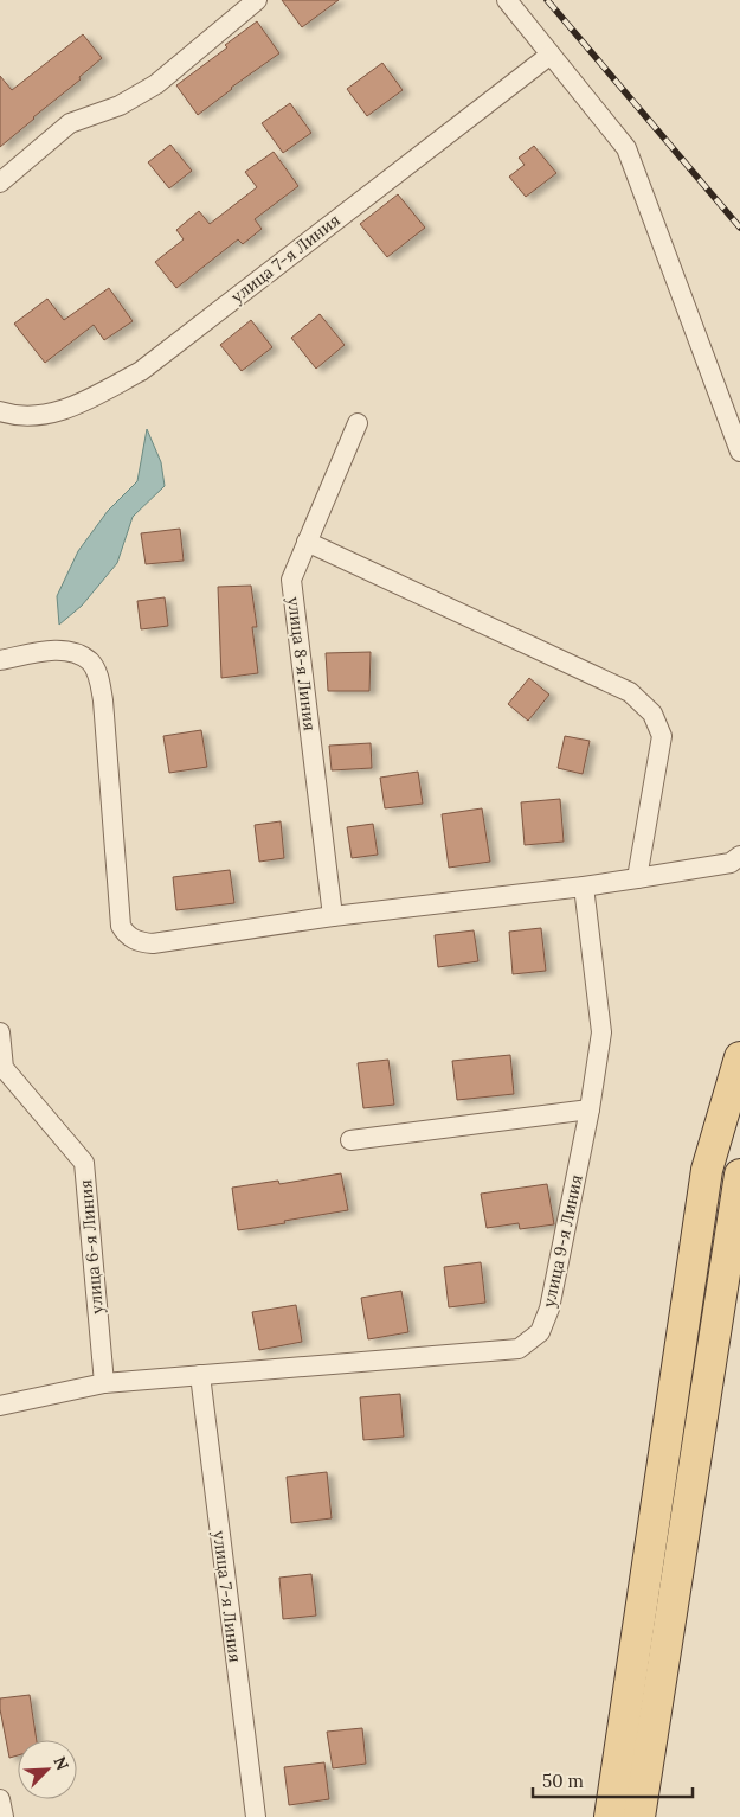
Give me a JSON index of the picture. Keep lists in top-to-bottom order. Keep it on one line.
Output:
{"streets":{"street":["улица 7-я Линия","улица 8-я Линия","улица 9-я Линия","улица 6-я Линия"]},"crossings":[["улица 7-я Линия","улица 9-я Линия"],["улица 9-я Линия","улица 6-я Линия"]],"scale_bar":"50 m","north":"top right"}
